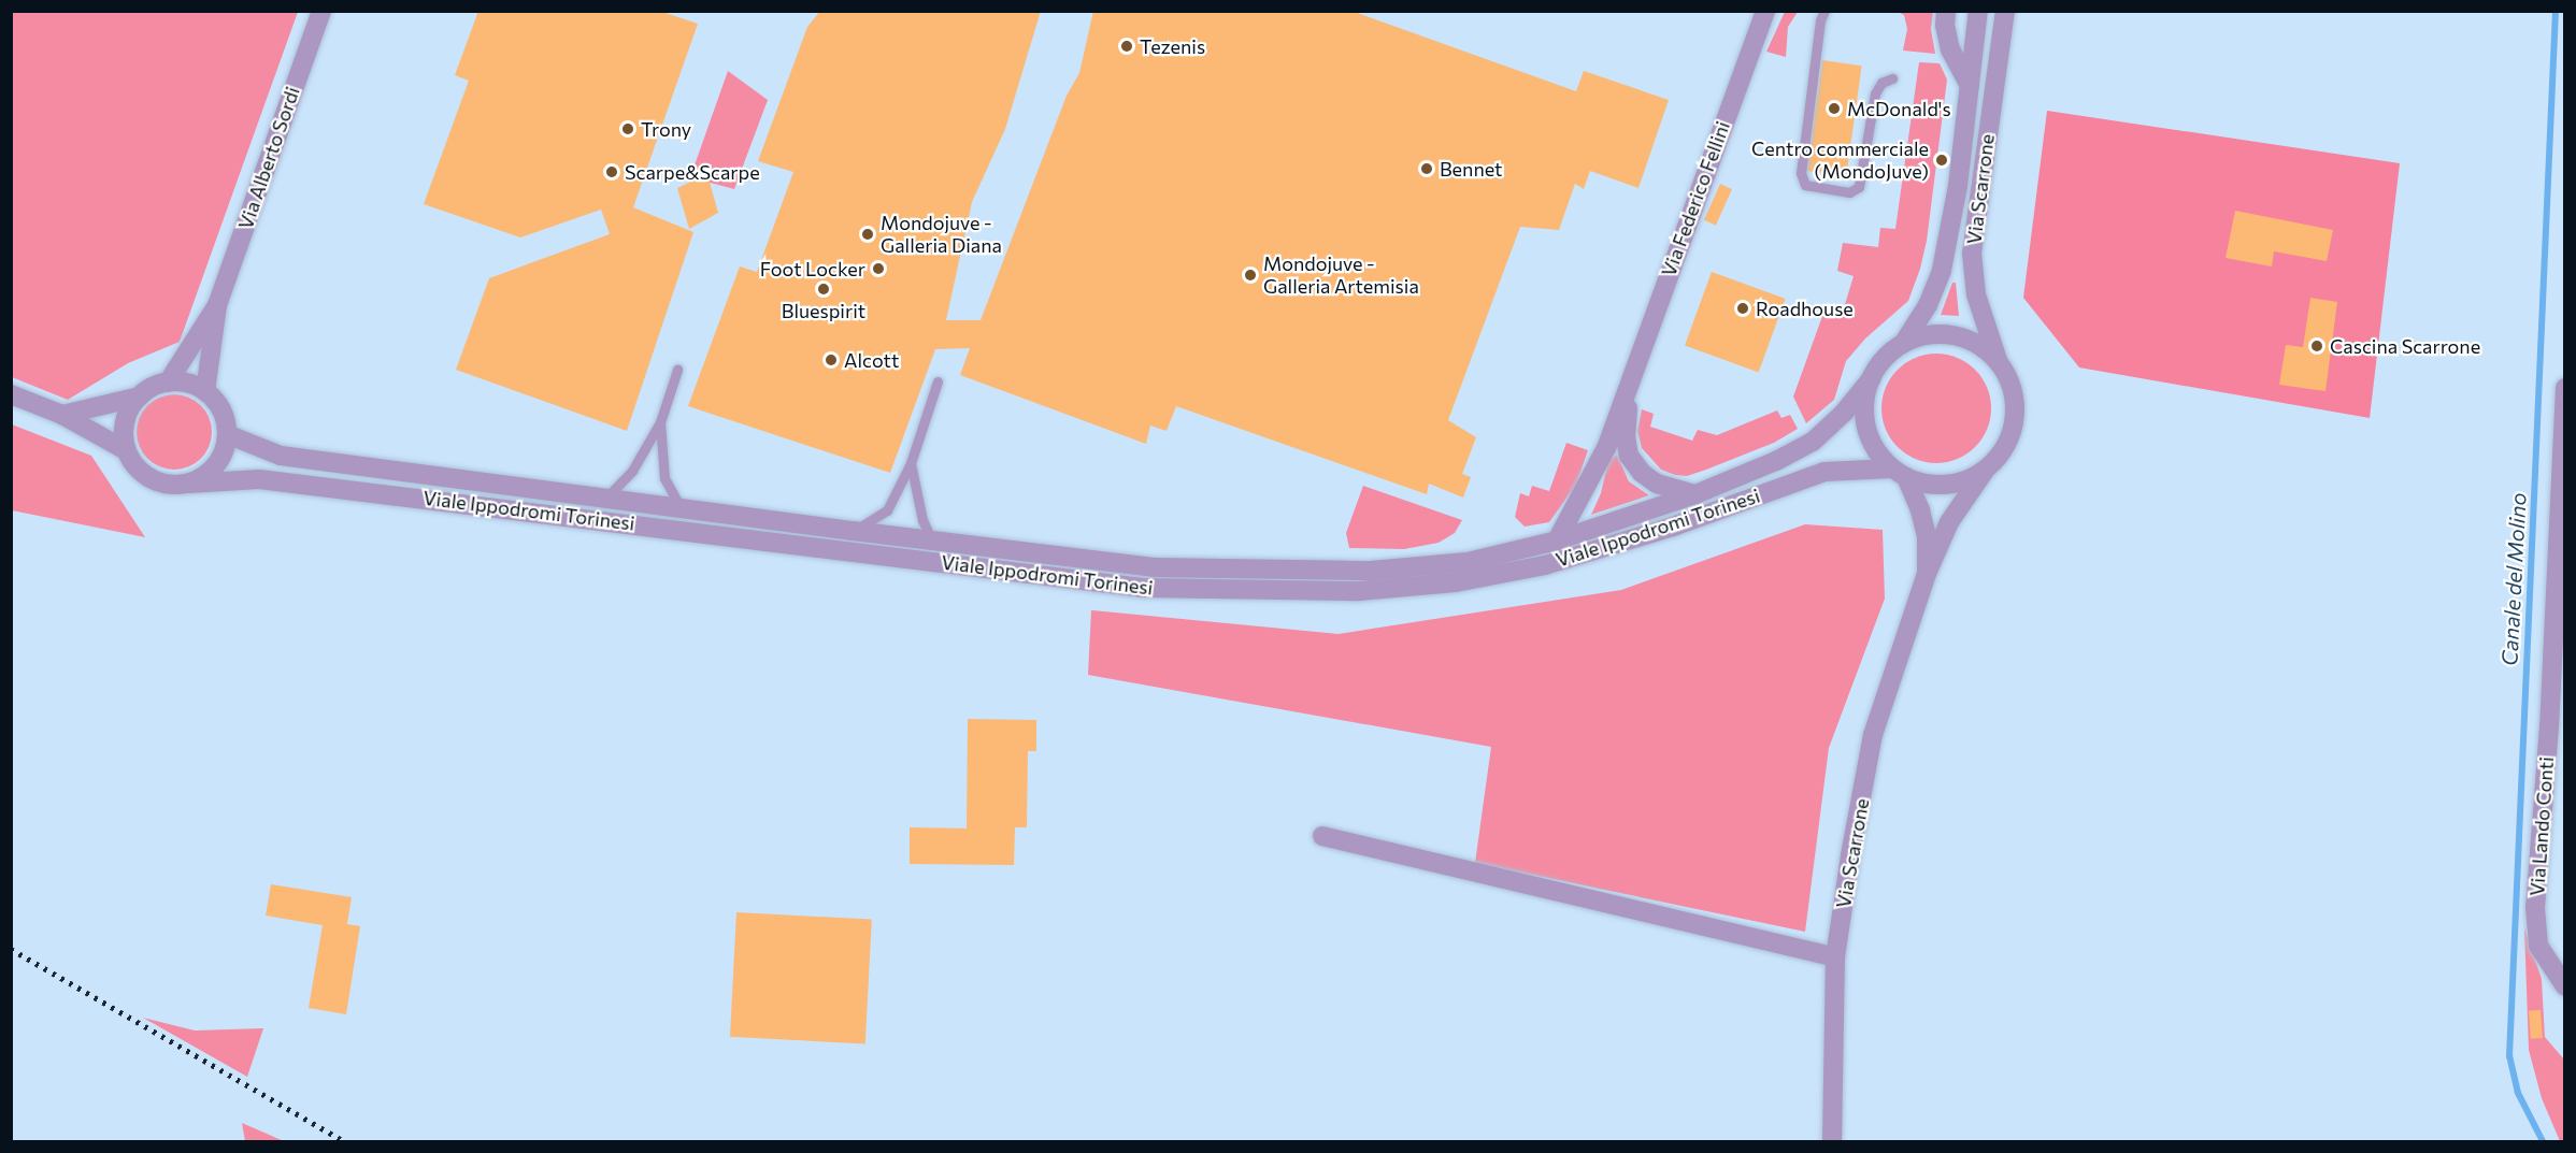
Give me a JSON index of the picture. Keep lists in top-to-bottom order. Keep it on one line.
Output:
{"streets":{"street":["Via Alberto Sordi","Via Scarrone","Via Federico Fellini","Viale Ippodromi Torinesi","Via Lando Conti"]},"crossings":[["Via Alberto Sordi","Viale Ippodromi Torinesi"],["Via Scarrone","Viale Ippodromi Torinesi"],["Via Federico Fellini","Viale Ippodromi Torinesi"]],"water":["Canale del Molino"],"places":["Tezenis","McDonald's","Trony","Centro commerciale (MondoJuve)","Bennet","Scarpe&Scarpe","Mondojuve - Galleria Diana","Foot Locker","Mondojuve - Galleria Artemisia","Bluespirit","Roadhouse","Cascina Scarrone","Alcott"]}
